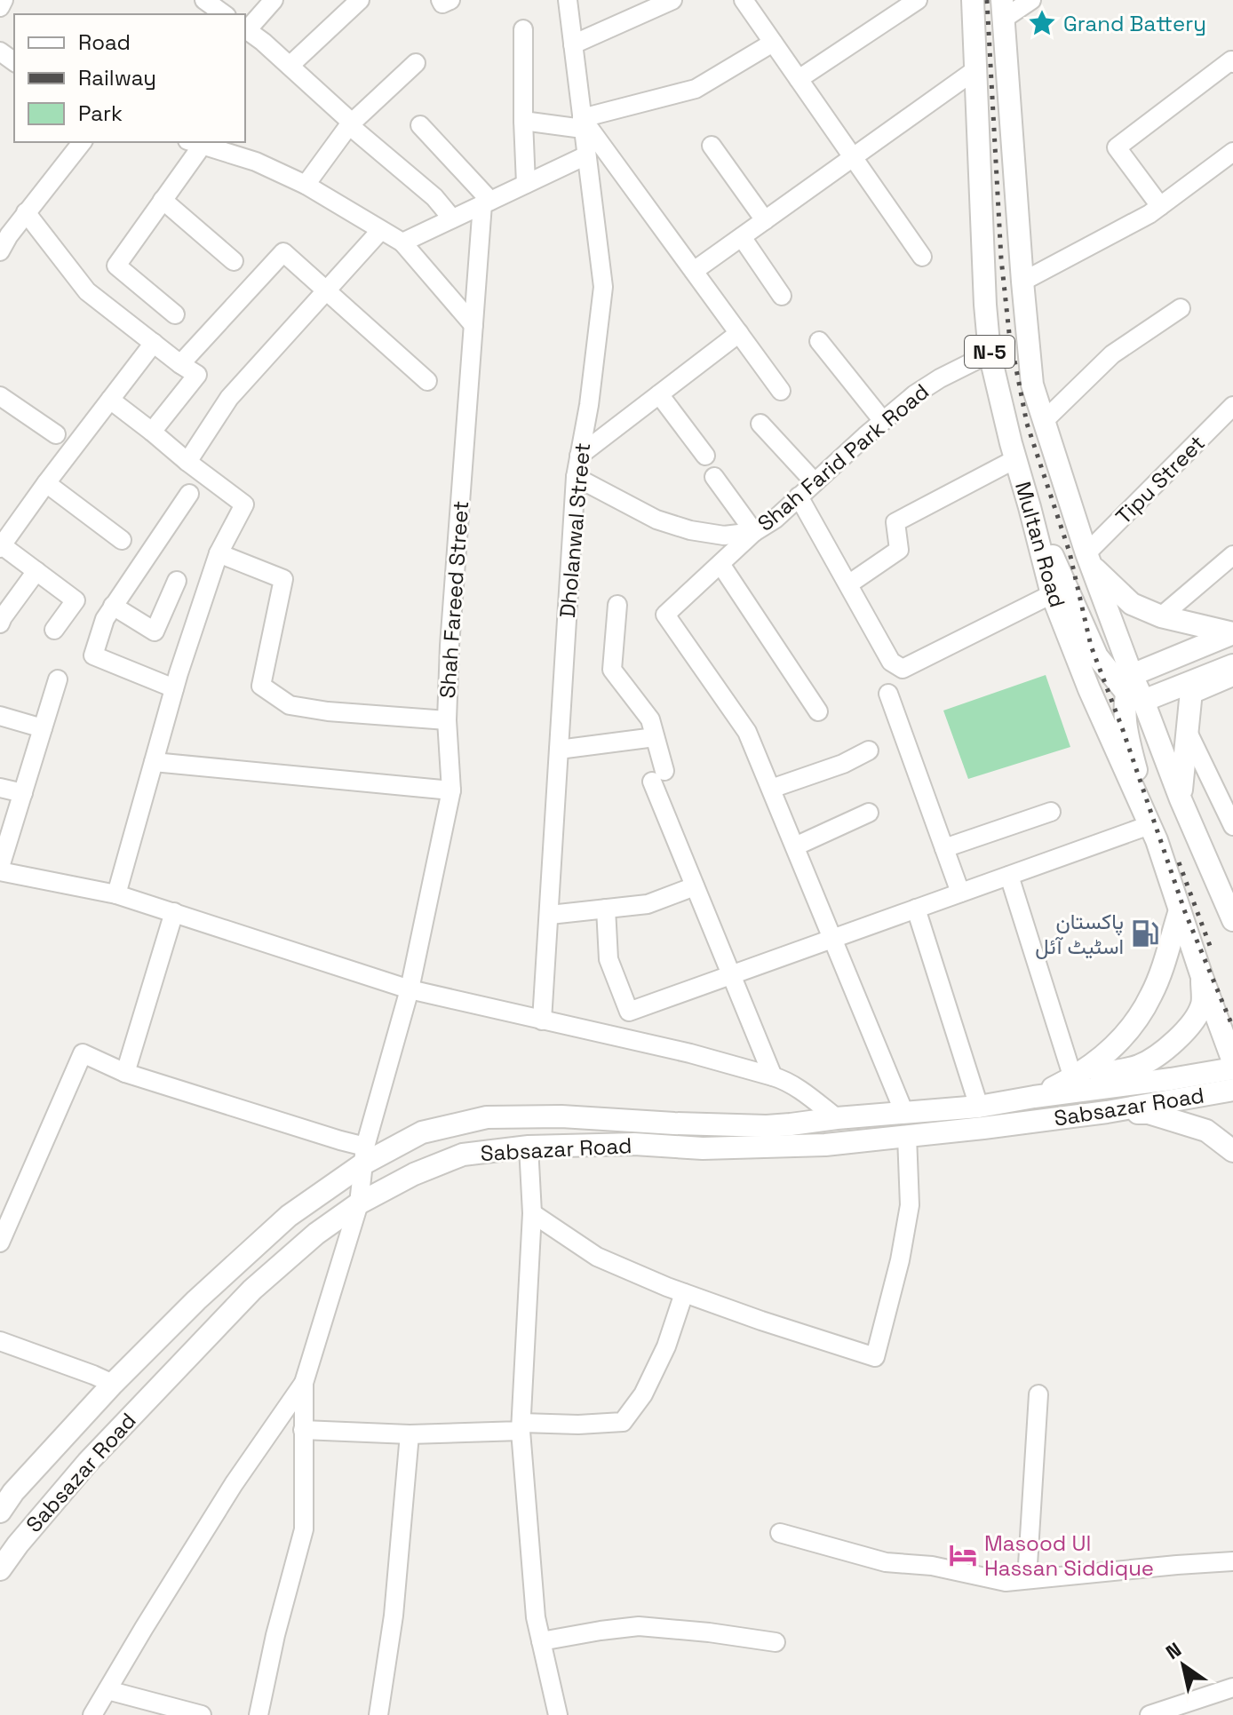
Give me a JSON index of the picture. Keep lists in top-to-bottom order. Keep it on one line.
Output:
{"streets":{"main road":["N-5","Multan Road","Sabsazar Road"],"street":["Shah Farid Park Road","Tipu Street","Dholanwal Street","Shah Fareed Street"]},"crossings":[["Shah Farid Park Road","Dholanwal Street"],["Shah Farid Park Road","Multan Road"],["Tipu Street","Multan Road"],["Shah Fareed Street","Sabsazar Road"]],"places":{"place":["Grand Battery"],"fuel station":["پاکستان اسٹیٹ آئل"],"hotel":["Masood Ul Hassan Siddique"]},"legend":["Road","Railway","Park"],"north":"top left"}
